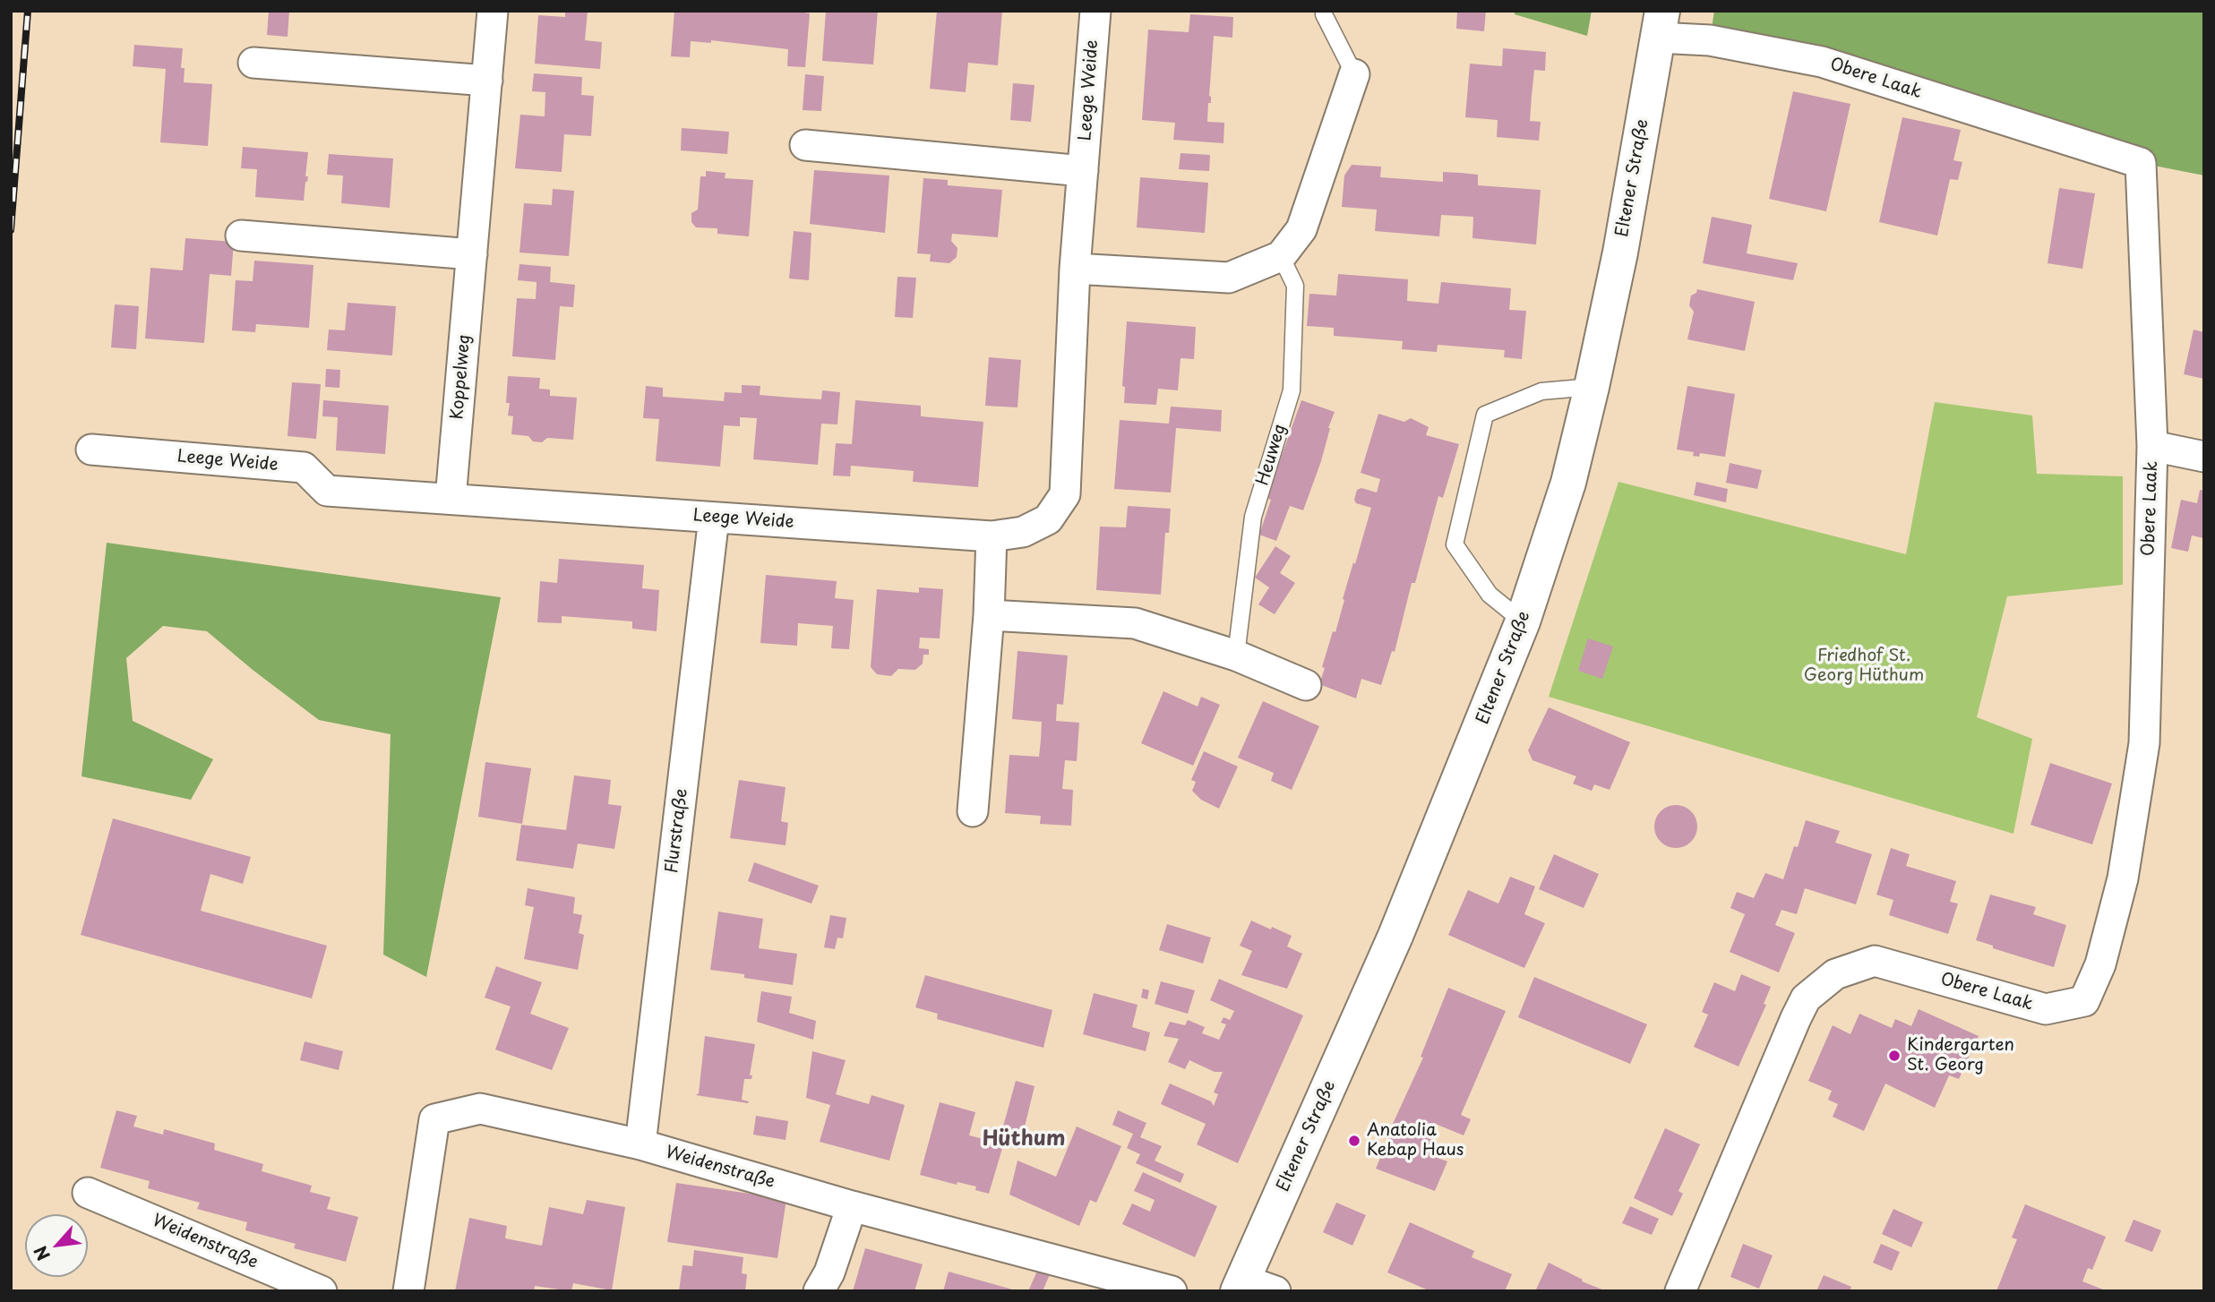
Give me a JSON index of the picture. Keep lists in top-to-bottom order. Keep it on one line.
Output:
{"streets":{"main road":["Eltener Straße"],"street":["Obere Laak","Leege Weide","Koppelweg","Flurstraße","Weidenstraße"],"lane":["Heuweg"]},"crossings":[["Obere Laak","Eltener Straße"],["Leege Weide","Koppelweg"],["Leege Weide","Flurstraße"],["Flurstraße","Weidenstraße"]],"districts":["Hüthum"],"parks":["Friedhof St. Georg Hüthum"],"places":["Kindergarten St. Georg","Anatolia Kebap Haus"],"north":"bottom left"}
